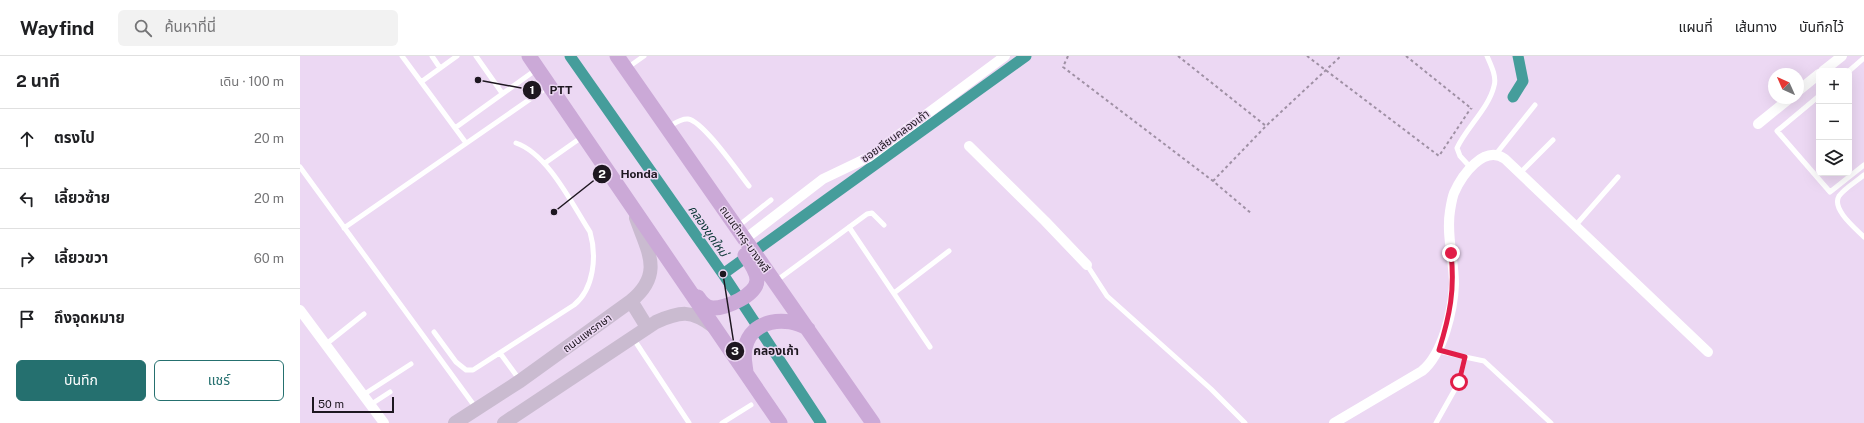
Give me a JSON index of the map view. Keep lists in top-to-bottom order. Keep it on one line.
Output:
{"streets":{"main road":["ถนนตำหรุ-บางพลี","ถนนแพรกษา"],"street":["ซอยเลียบคลองเก้า"]},"crossings":[["ซอยเลียบคลองเก้า","ถนนตำหรุ-บางพลี"]],"water":["คลองขุดใหม่"],"places":["PTT","Honda","คลองเก้า"],"scale_bar":"50 m","north":"top left","page":{"header":"Wayfind","search":"ค้นหาที่นี่","nav":["แผนที่","เส้นทาง","บันทึกไว้"],"heading":["2 นาที","เดิน · 100 m"],"map_buttons":["+","−"],"list":[["ตรงไป","20 m"],["เลี้ยวซ้าย","20 m"],["เลี้ยวขวา","60 m"],"ถึงจุดหมาย"],"buttons":["บันทึก","แชร์"],"scale":"50 m"}}
